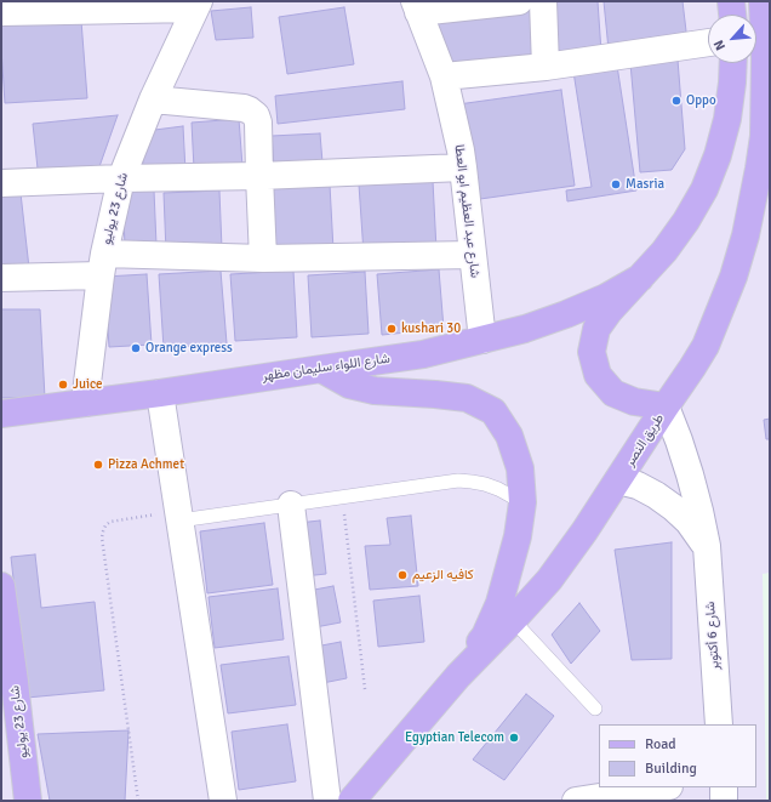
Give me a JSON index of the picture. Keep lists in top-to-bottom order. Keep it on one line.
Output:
{"streets":{"main road":["شارع 23 يوليو","شارع اللواء سليمان مظهر","طريق النصر"],"street":["شارع عبد العظيم ابو العطا","شارع 6 أكتوبر"]},"crossings":[["شارع 23 يوليو","شارع اللواء سليمان مظهر"],["شارع عبد العظيم ابو العطا","شارع اللواء سليمان مظهر"],["طريق النصر","شارع 6 أكتوبر"]],"places":["Oppo","Masria","kushari 30","Orange express","Juice","Pizza Achmet","كافيه الزعيم","Egyptian Telecom"],"legend":["Road","Building"],"north":"bottom left"}
